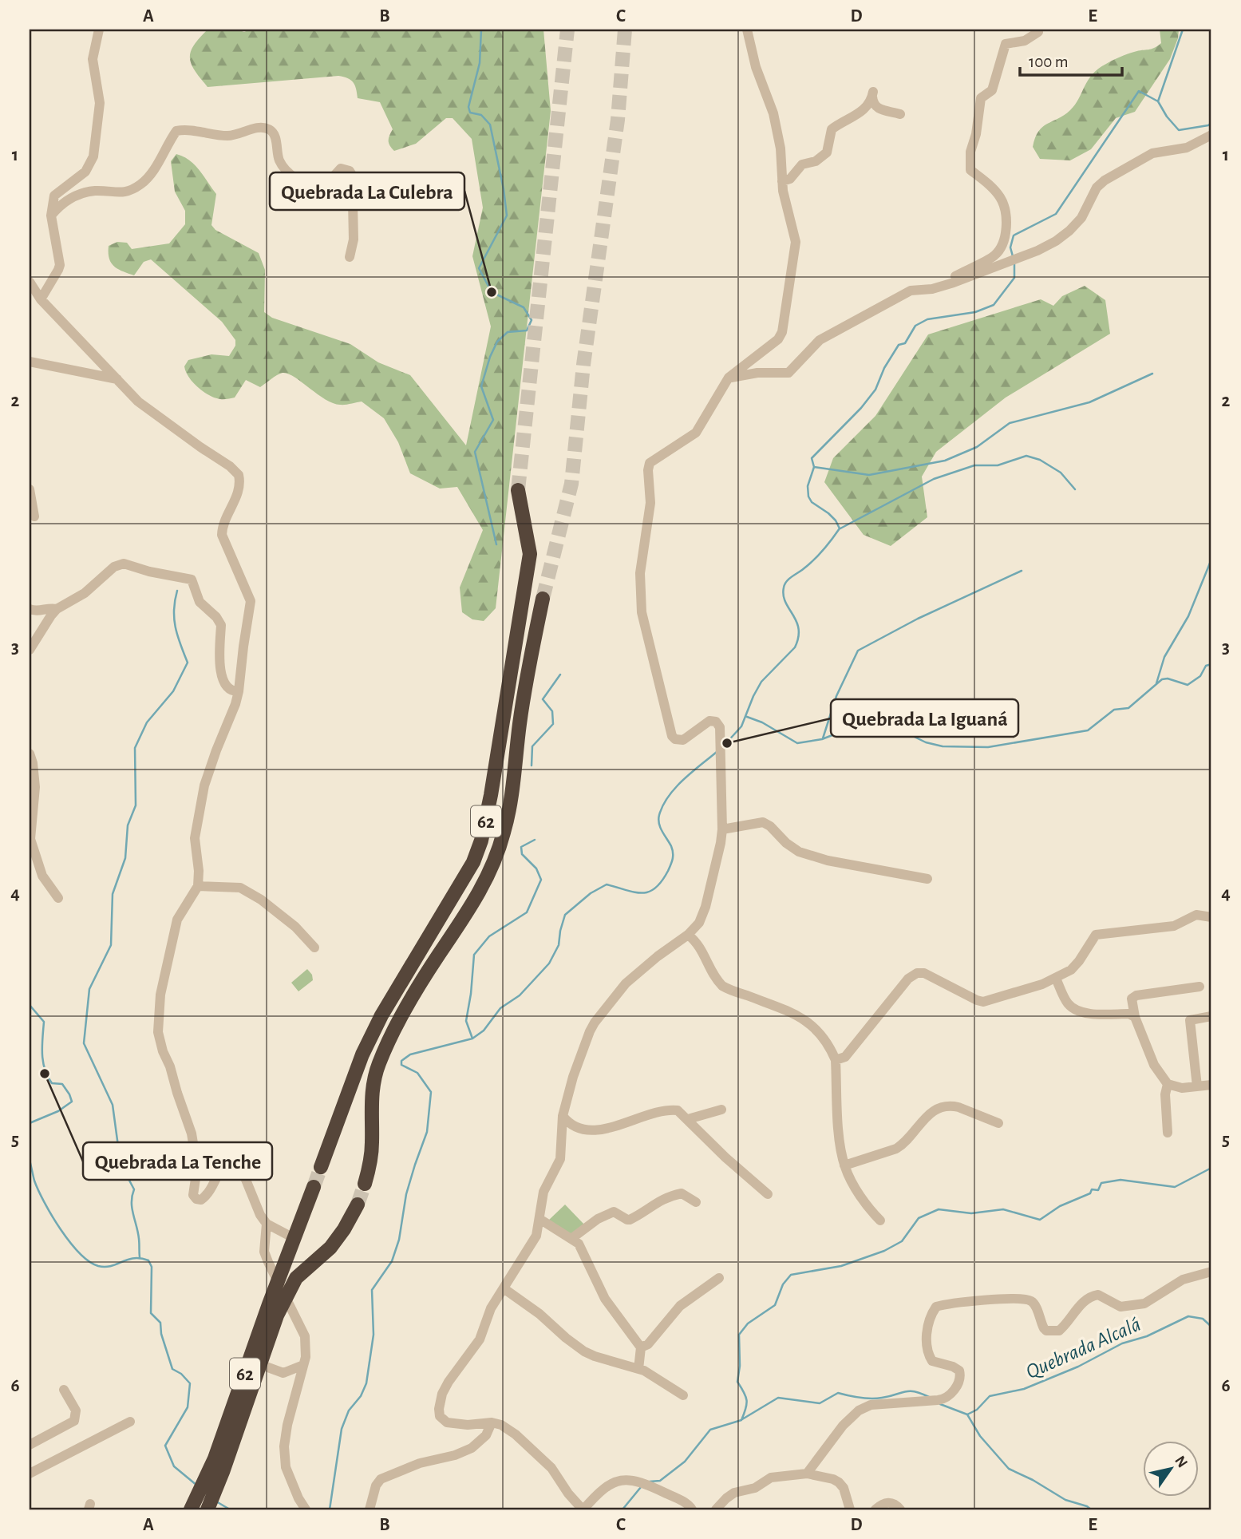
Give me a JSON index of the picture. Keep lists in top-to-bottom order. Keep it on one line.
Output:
{"streets":{"highway":["62"]},"water":["Quebrada Alcalá"],"places":["Quebrada La Culebra","Quebrada La Iguaná","Quebrada La Tenche"],"scale_bar":"100 m","north":"top right","grid":{"columns":["A","B","C","D","E"],"rows":["1","2","3","4","5","6"]}}
